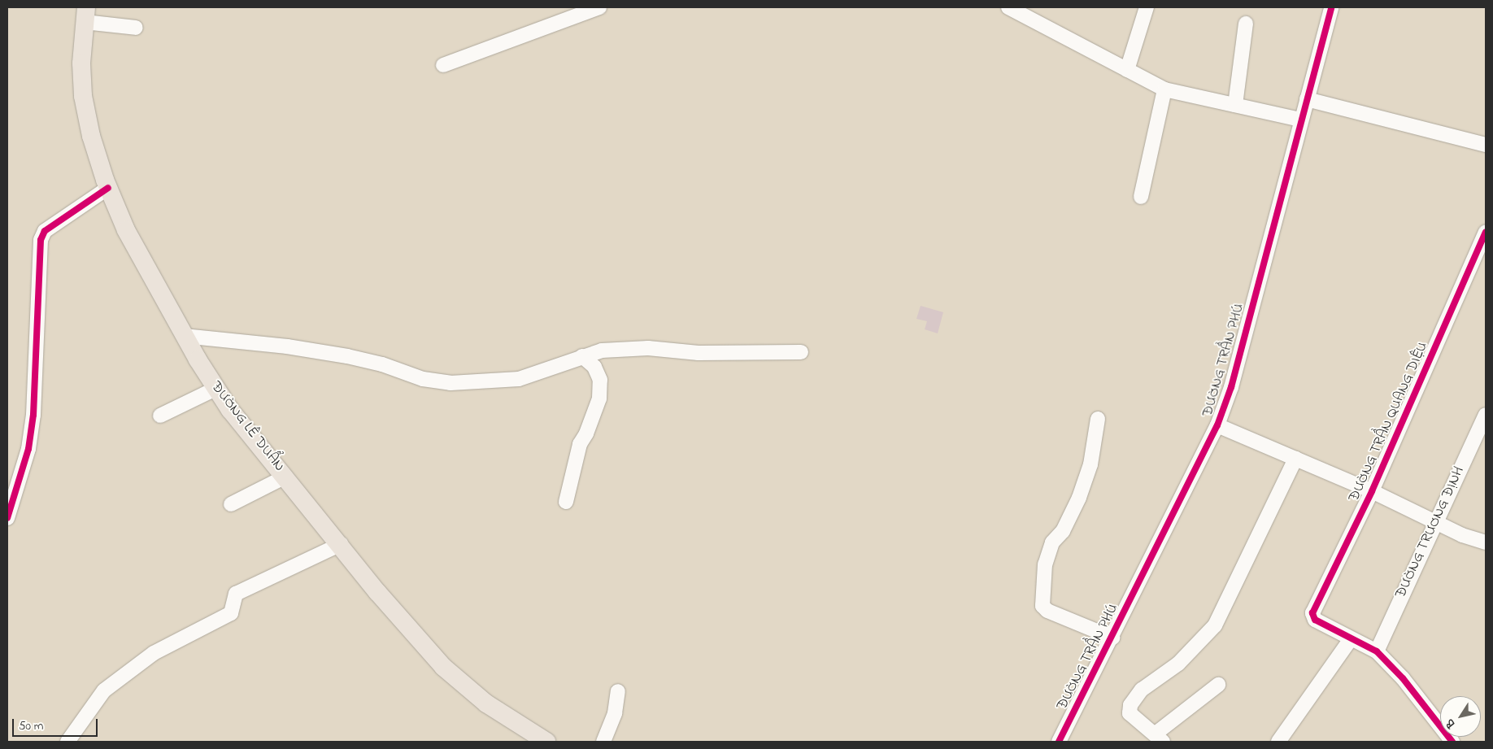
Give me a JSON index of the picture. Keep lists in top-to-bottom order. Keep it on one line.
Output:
{"streets":{"main road":["ĐƯỜNG LÊ DUẨN"],"street":["ĐƯỜNG TRẦN PHÚ","ĐƯỜNG TRẦN QUANG DIỆU","ĐƯỜNG TRƯƠNG ĐỊNH"]},"scale_bar":"50 m","north":"bottom left"}
